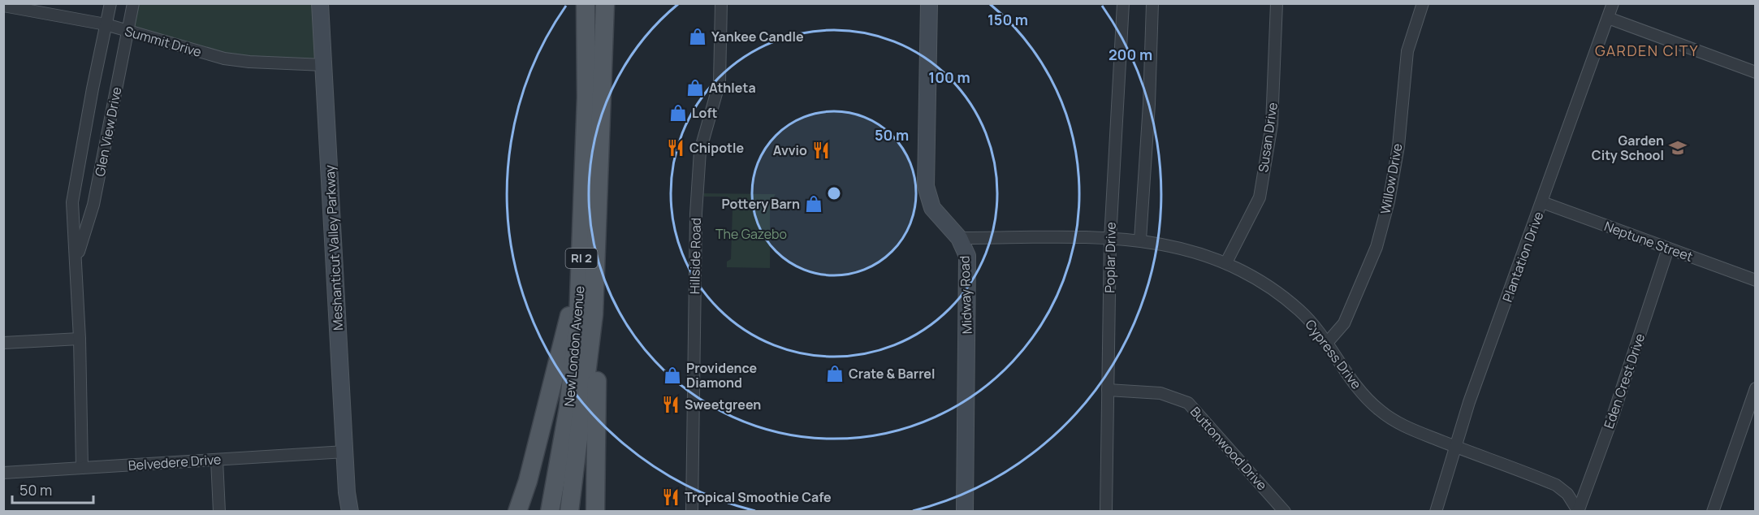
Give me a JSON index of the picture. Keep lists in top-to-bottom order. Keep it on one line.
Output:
{"streets":{"main road":["RI 2","New London Avenue"],"street":["Summit Drive","Glen View Drive","Susan Drive","Willow Drive","Neptune Street","Meshanticut Valley Parkway","Hillside Road","Plantation Drive","Poplar Drive","Midway Road","Cypress Drive","Eden Crest Drive","Buttonwood Drive","Belvedere Drive"]},"crossings":[["Summit Drive","Glen View Drive"],["Summit Drive","Meshanticut Valley Parkway"],["Glen View Drive","Belvedere Drive"],["Susan Drive","Cypress Drive"],["Willow Drive","Cypress Drive"],["Neptune Street","Plantation Drive"],["Neptune Street","Eden Crest Drive"],["Meshanticut Valley Parkway","Belvedere Drive"],["Plantation Drive","Cypress Drive"],["Poplar Drive","Cypress Drive"],["Poplar Drive","Buttonwood Drive"],["Midway Road","Cypress Drive"],["Cypress Drive","Eden Crest Drive"]],"districts":["GARDEN CITY"],"parks":["The Gazebo"],"places":{"shop":["Yankee Candle","Athleta","Loft","Pottery Barn","Crate & Barrel","Providence Diamond"],"restaurant":["Chipotle","Avvio","Sweetgreen","Tropical Smoothie Cafe"],"school or university":["Garden City School"]},"scale_bar":"50 m","rings":["150 m","200 m","100 m","50 m"]}
